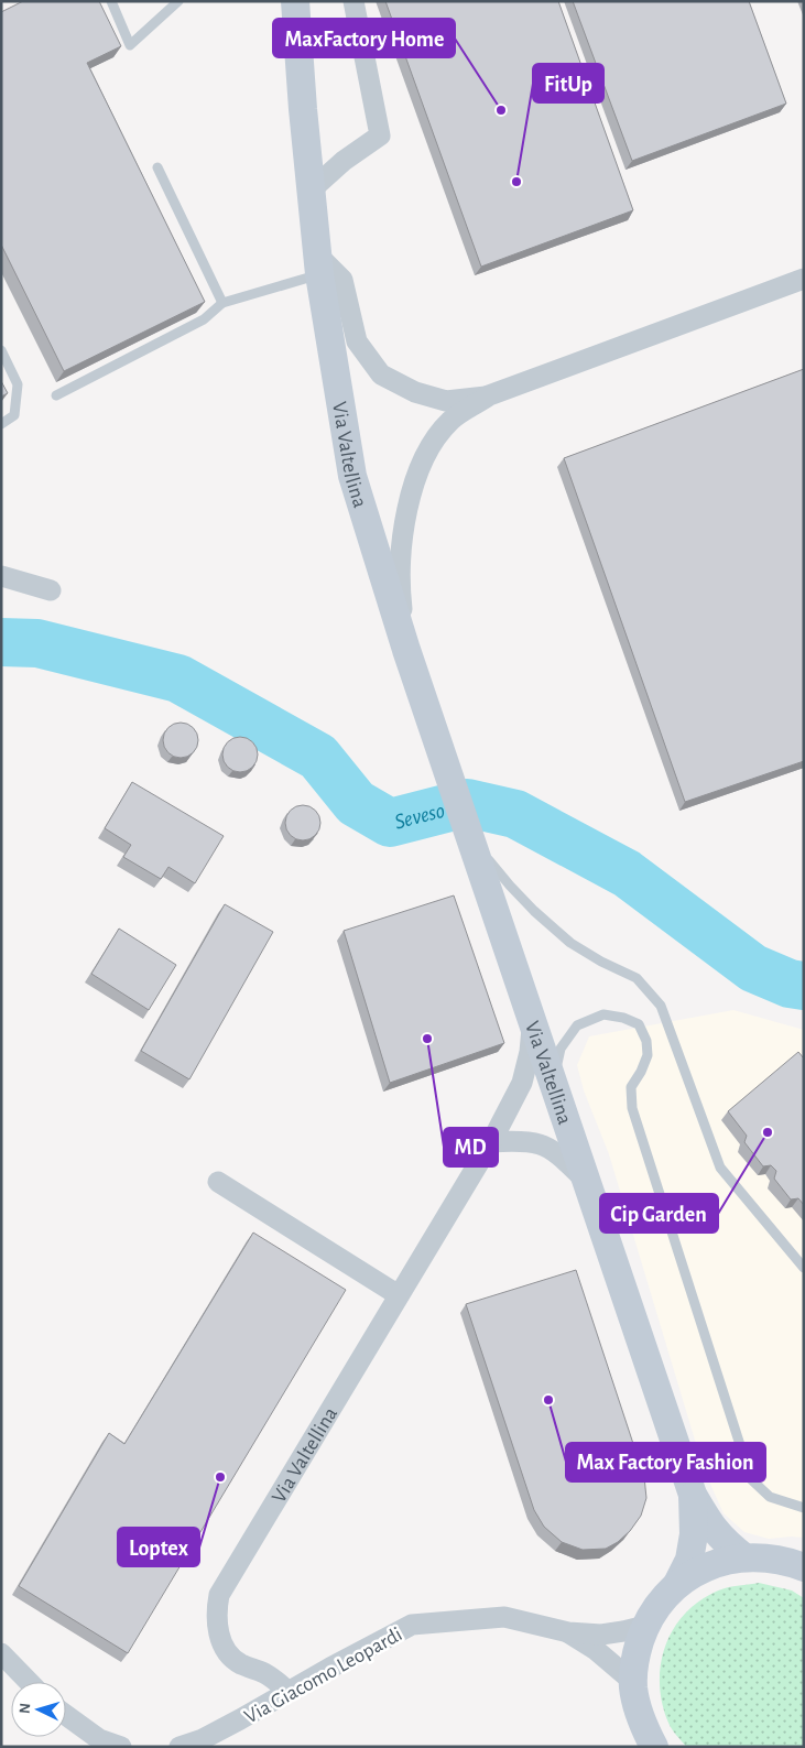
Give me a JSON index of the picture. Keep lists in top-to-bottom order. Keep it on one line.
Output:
{"streets":{"street":["Via Valtellina","Via Giacomo Leopardi"]},"crossings":[["Via Valtellina","Via Giacomo Leopardi"]],"water":["Seveso"],"places":["MaxFactory Home","FitUp","MD","Cip Garden","Max Factory Fashion","Loptex"],"north":"left"}
